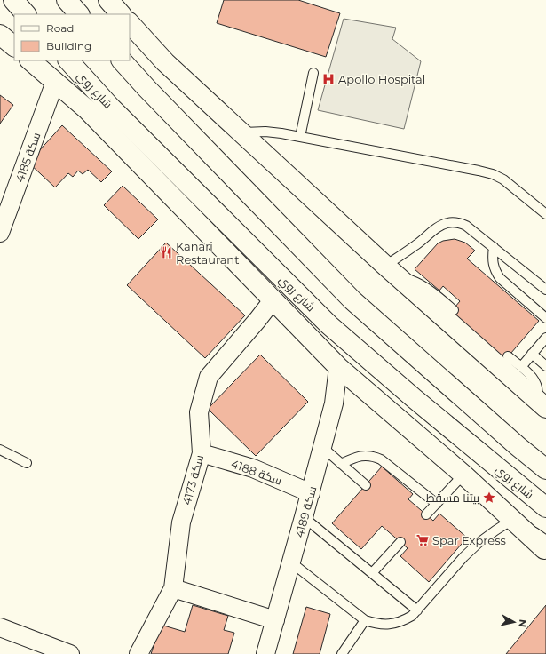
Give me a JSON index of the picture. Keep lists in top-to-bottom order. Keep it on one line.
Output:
{"streets":{"main road":["شارع روي"],"street":["سكة 4185","سكة 4188","سكة 4173","سكة 4189"]},"crossings":[["سكة 4188","سكة 4173"],["سكة 4188","سكة 4189"]],"places":{"hospital":["Apollo Hospital"],"restaurant":["Kanari Restaurant"],"place":["بيتنا مسقط"],"supermarket":["Spar Express"]},"legend":["Road","Building"],"north":"right"}
